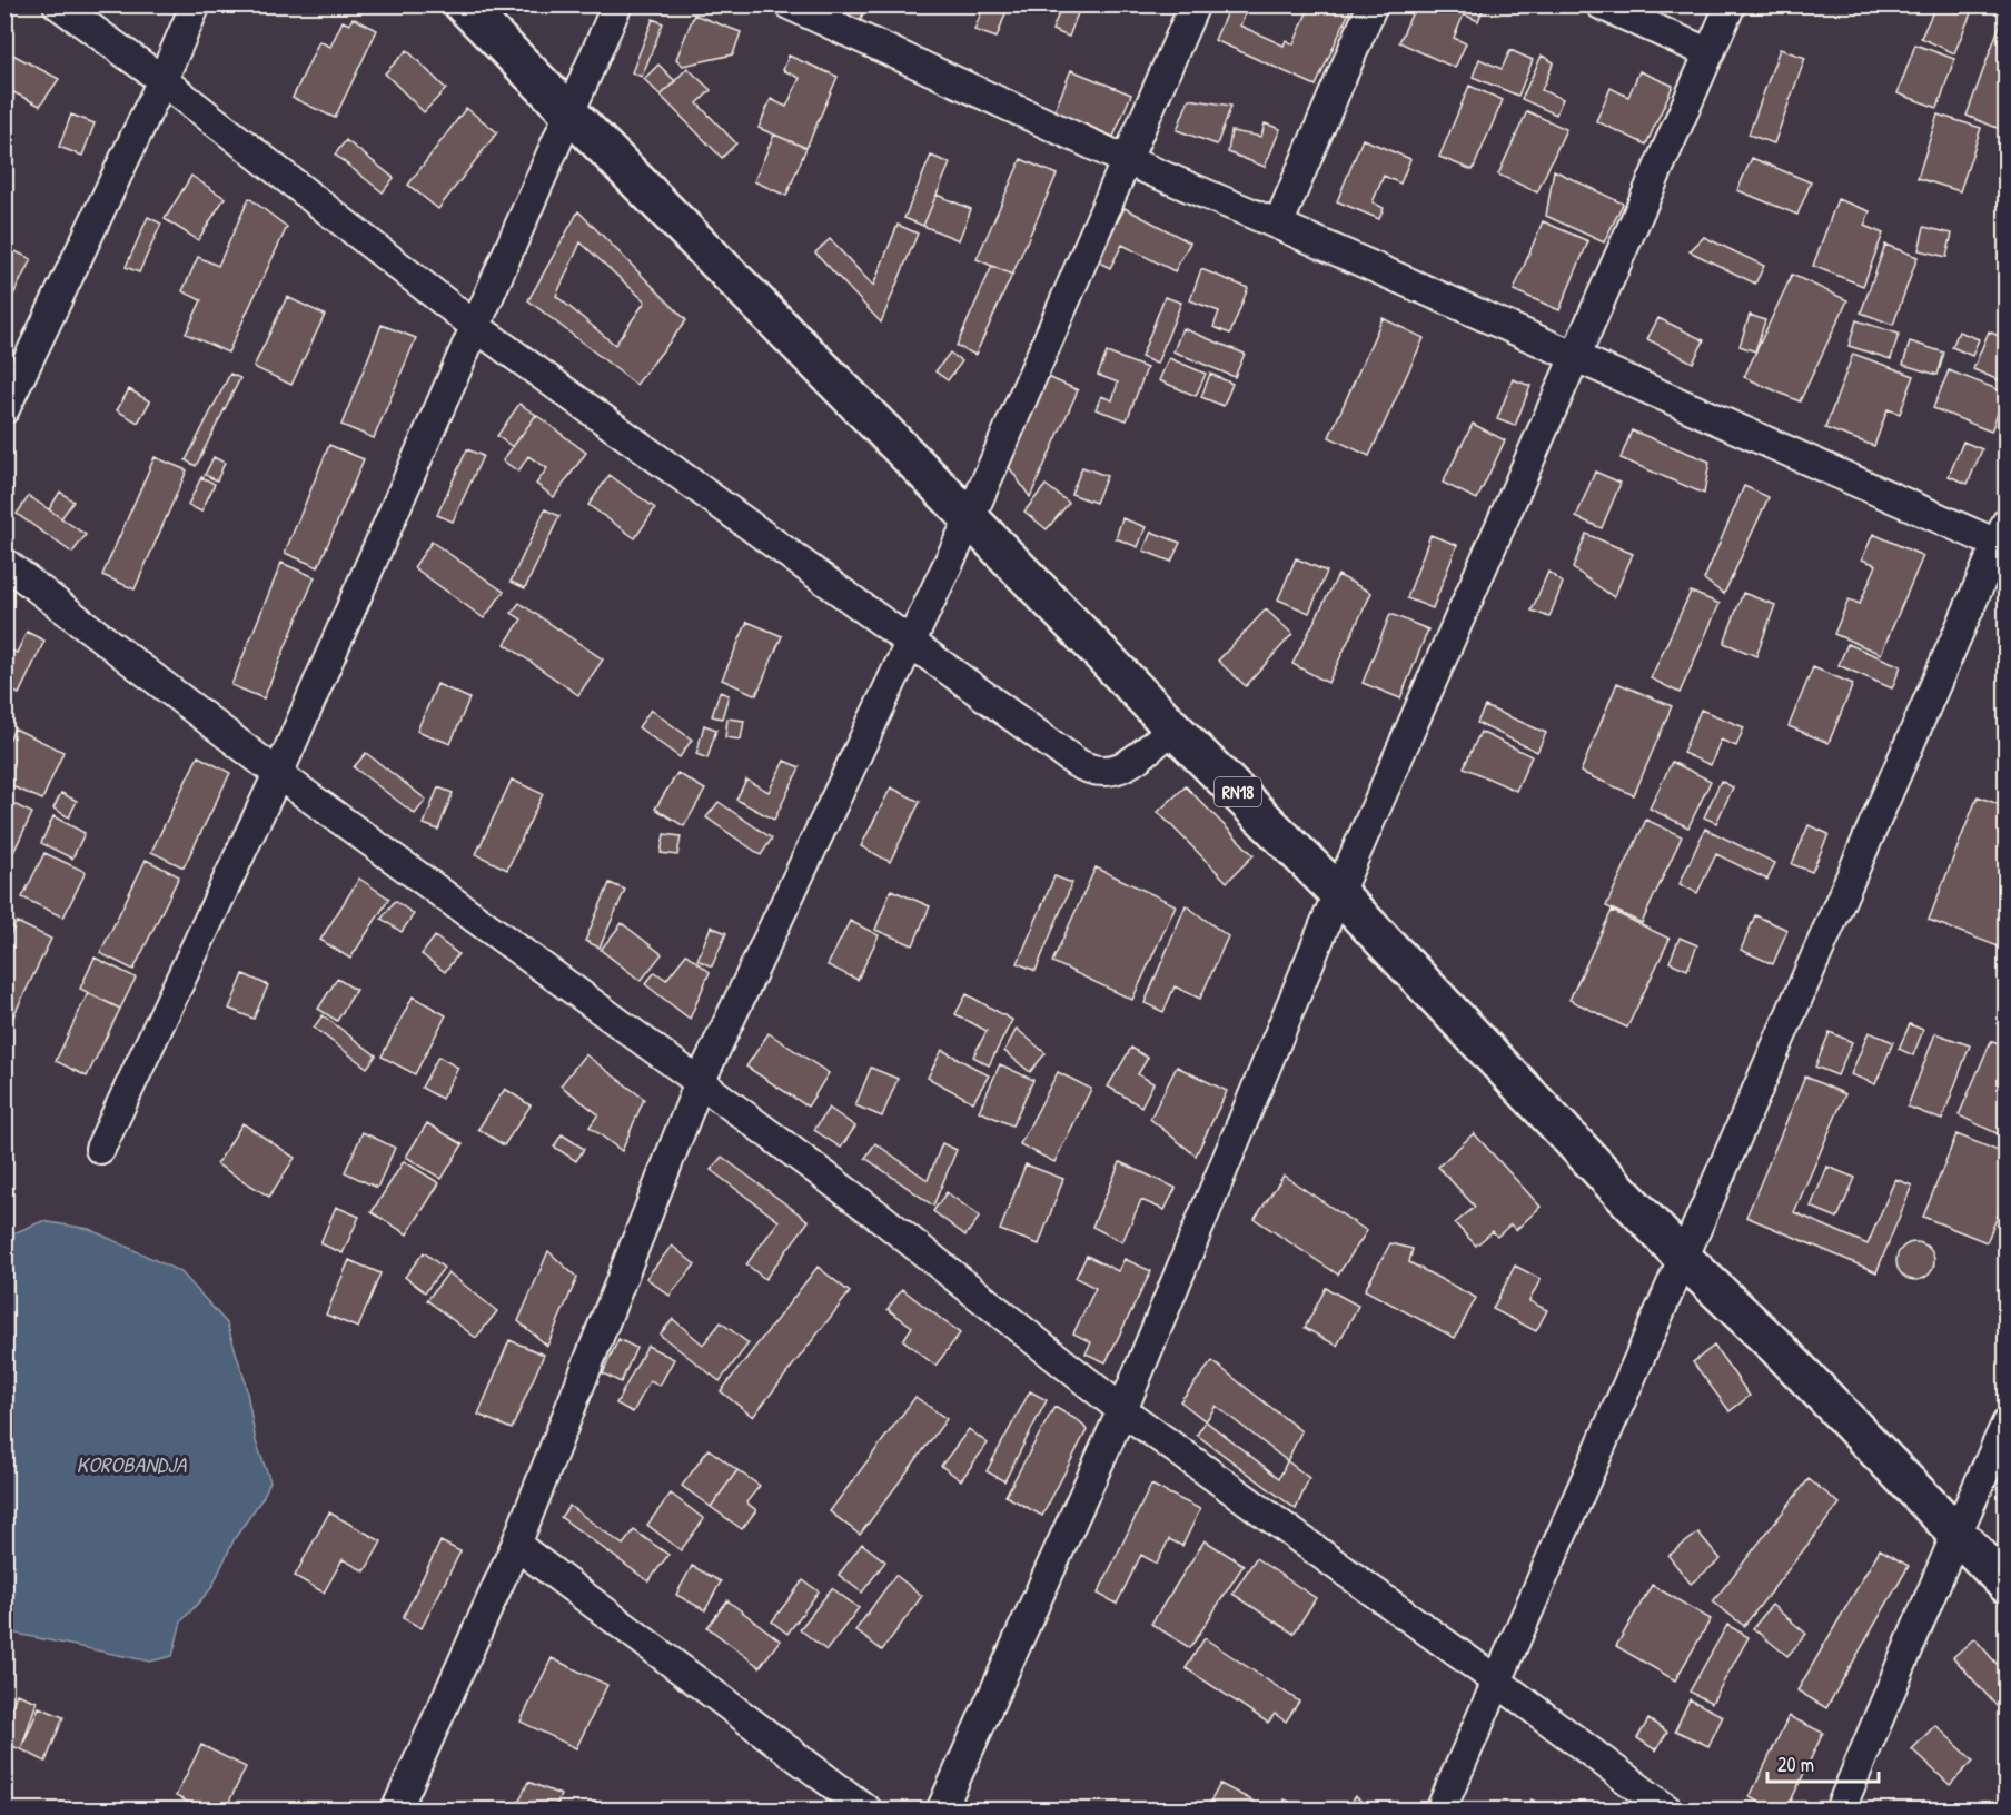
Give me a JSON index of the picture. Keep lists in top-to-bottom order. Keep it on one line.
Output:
{"streets":{"main road":["RN18"]},"water":["KOROBANDJA"],"scale_bar":"20 m"}
